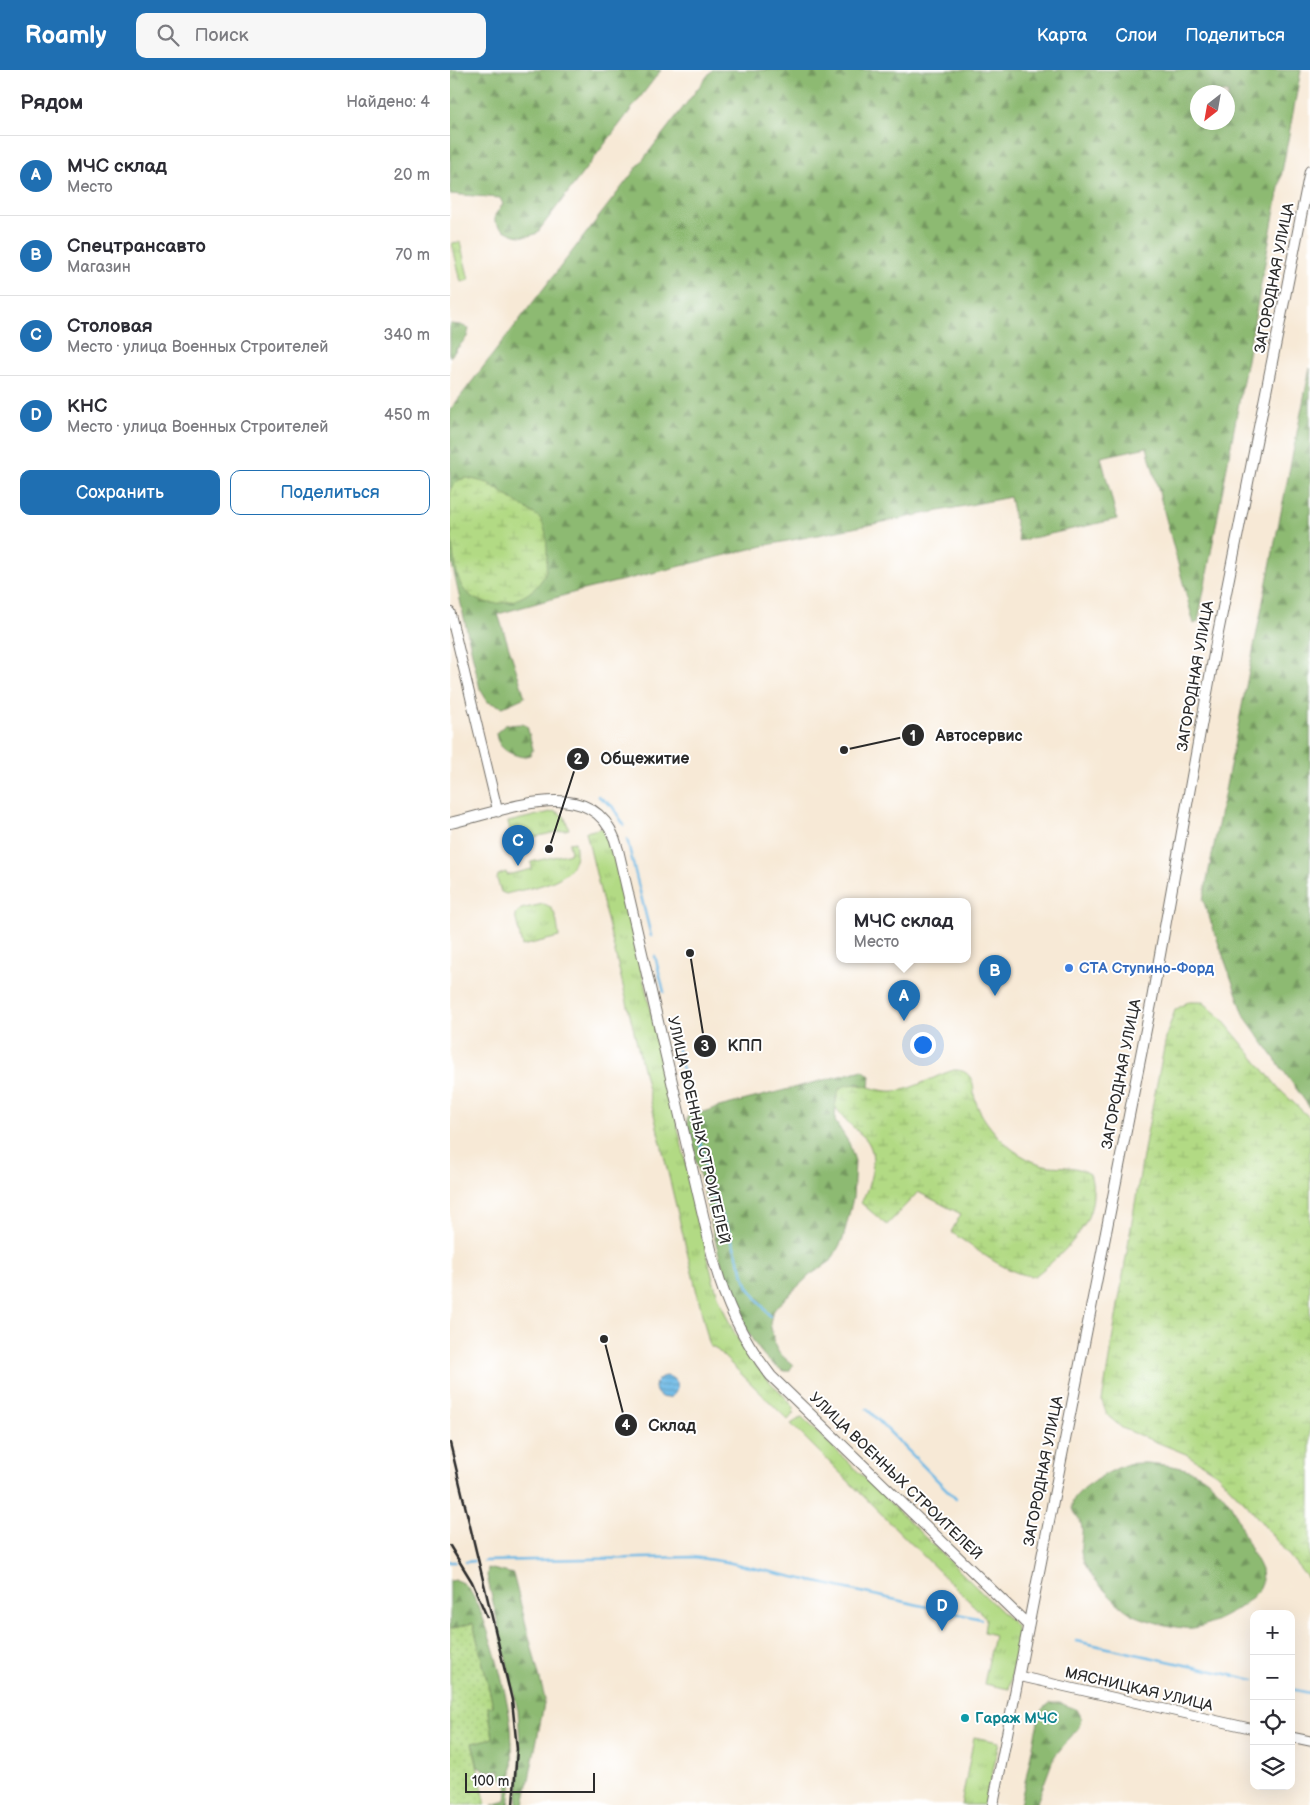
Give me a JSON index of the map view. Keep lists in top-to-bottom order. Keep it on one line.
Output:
{"streets":{"street":["ЗАГОРОДНАЯ УЛИЦА","УЛИЦА ВОЕННЫХ СТРОИТЕЛЕЙ","МЯСНИЦКАЯ УЛИЦА"]},"crossings":[["ЗАГОРОДНАЯ УЛИЦА","УЛИЦА ВОЕННЫХ СТРОИТЕЛЕЙ"],["ЗАГОРОДНАЯ УЛИЦА","МЯСНИЦКАЯ УЛИЦА"]],"places":["Автосервис","Общежитие","КПП","СТА Ступино-Форд","Склад","Гараж МЧС"],"scale_bar":"100 m","north":"bottom left","page":{"header":"Roamly","search":"Поиск","nav":["Карта","Слои","Поделиться"],"heading":["Рядом","Найдено: 4"],"list":[{"mark":"A","name":"МЧС склад","note":"Место","value":"20 m"},{"mark":"B","name":"Спецтрансавто","note":"Магазин","value":"70 m"},{"mark":"C","name":"Столовая","note":"Место · улица Военных Строителей","value":"340 m"},{"mark":"D","name":"КНС","note":"Место · улица Военных Строителей","value":"450 m"}],"buttons":["Сохранить","Поделиться"],"pins":["C","B","A","D"],"popup":["МЧС склад","Место"],"map_buttons":["+","−"],"scale":"100 m"}}
